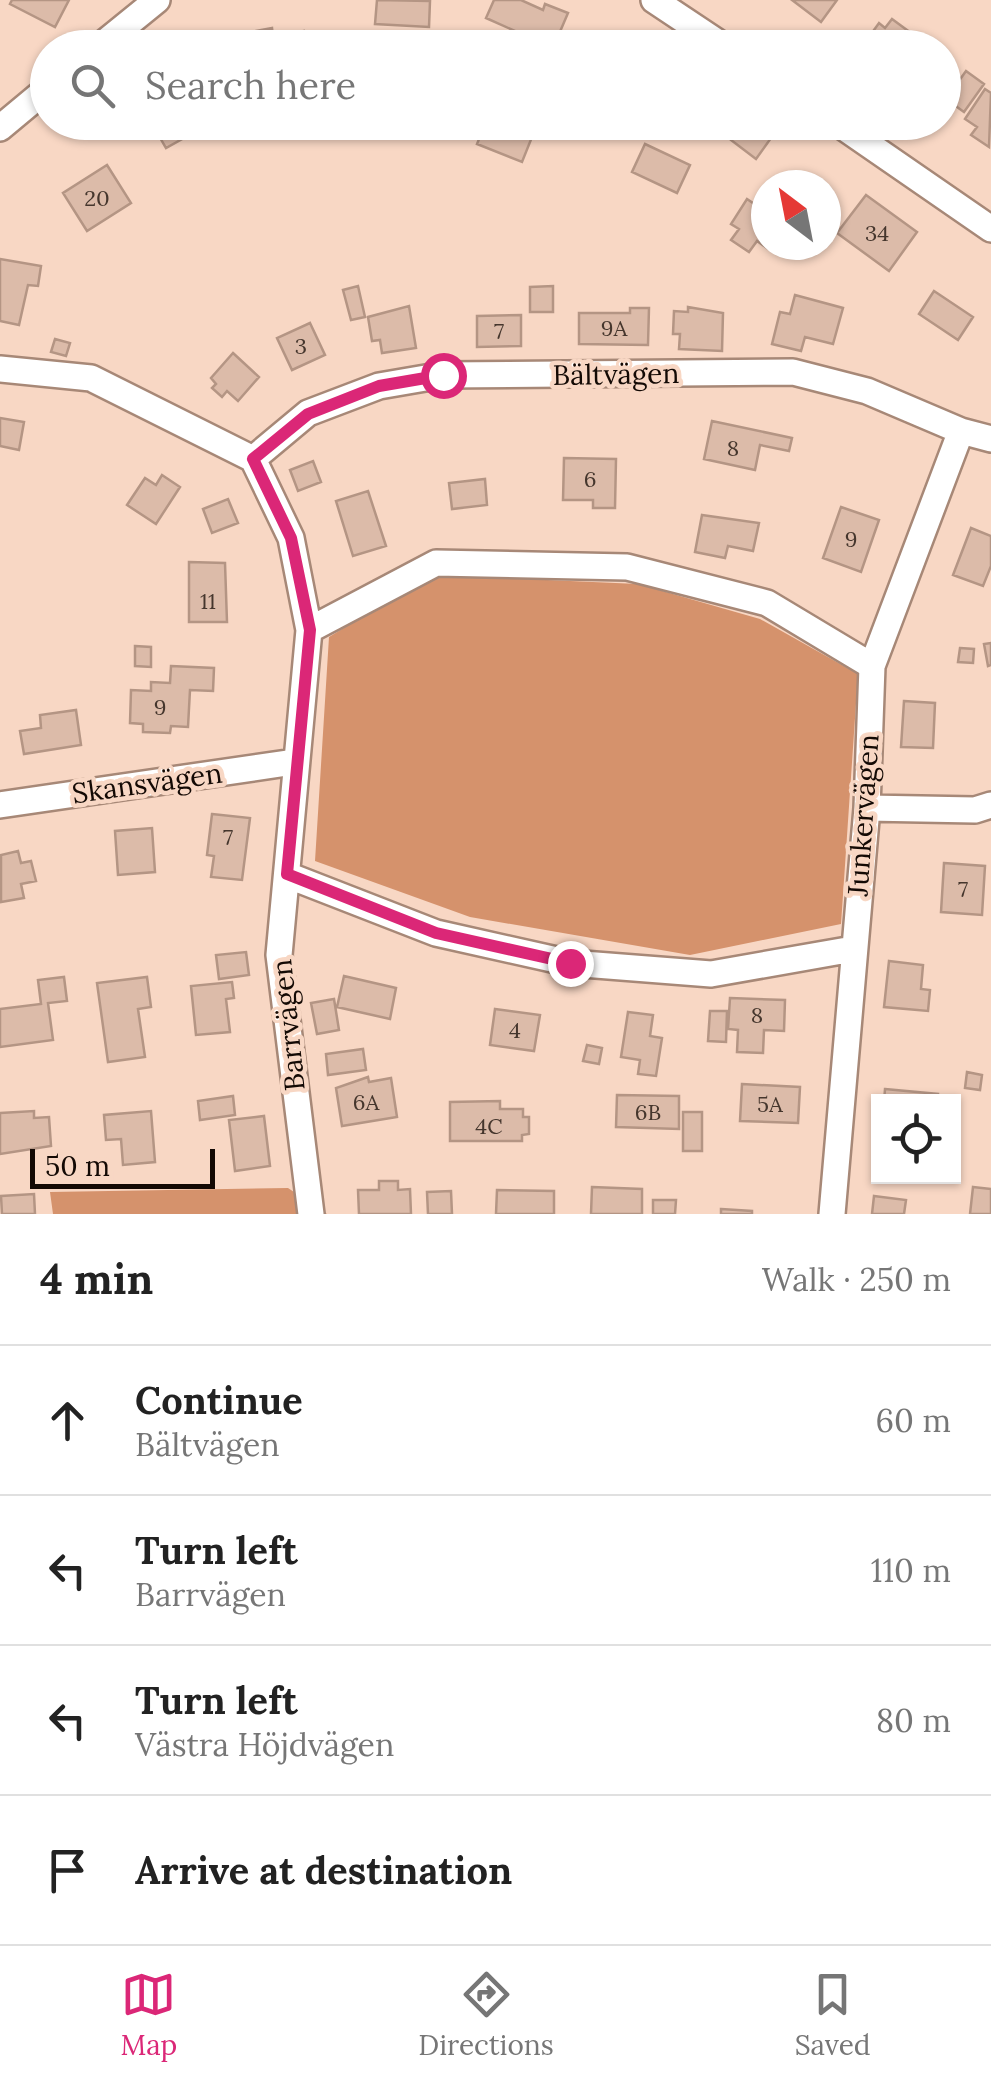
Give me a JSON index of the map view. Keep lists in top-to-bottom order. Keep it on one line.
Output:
{"streets":{"street":["Bältvägen","Skansvägen","Junkervägen","Barrvägen"]},"crossings":[["Bältvägen","Junkervägen"],["Bältvägen","Barrvägen"],["Skansvägen","Barrvägen"]],"house_numbers":["20","34","9A","7","3","8","6","9","11","9","7","7","8","4","6A","5A","6B","4C"],"scale_bar":"50 m","north":"top left","page":{"search":"Search here","scale":"50 m","heading":["4 min","Walk · 250 m"],"list":[["Continue","Bältvägen","60 m"],["Turn left","Barrvägen","110 m"],["Turn left","Västra Höjdvägen","80 m"],"Arrive at destination"],"nav":["Map","Directions","Saved"]}}
